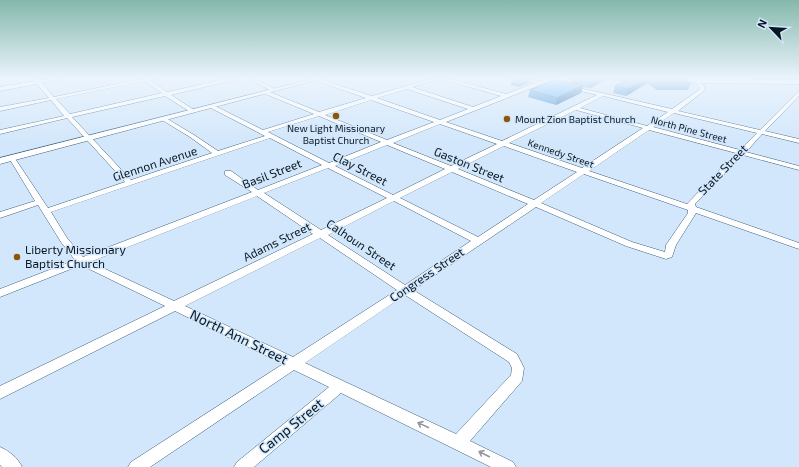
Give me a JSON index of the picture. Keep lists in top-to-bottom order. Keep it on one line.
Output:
{"streets":{"street":["North Pine Street","Kennedy Street","Glennon Avenue","Gaston Street","Clay Street","State Street","Basil Street","Adams Street","Calhoun Street","Congress Street","North Ann Street","Camp Street"]},"crossings":[["North Pine Street","State Street"],["North Pine Street","Adams Street"],["North Pine Street","Congress Street"],["Kennedy Street","State Street"],["Kennedy Street","Basil Street"],["Kennedy Street","Adams Street"],["Kennedy Street","Congress Street"],["Glennon Avenue","Clay Street"],["Glennon Avenue","North Ann Street"],["Gaston Street","State Street"],["Gaston Street","Basil Street"],["Gaston Street","Adams Street"],["Gaston Street","Congress Street"],["Clay Street","Basil Street"],["Clay Street","Adams Street"],["Clay Street","Congress Street"],["Basil Street","Calhoun Street"],["Basil Street","North Ann Street"],["Adams Street","Calhoun Street"],["Adams Street","North Ann Street"],["Calhoun Street","Congress Street"],["Calhoun Street","North Ann Street"],["Congress Street","North Ann Street"],["North Ann Street","Camp Street"]],"places":["New Light Missionary Baptist Church","Mount Zion Baptist Church","Liberty Missionary Baptist Church"],"north":"top left"}
